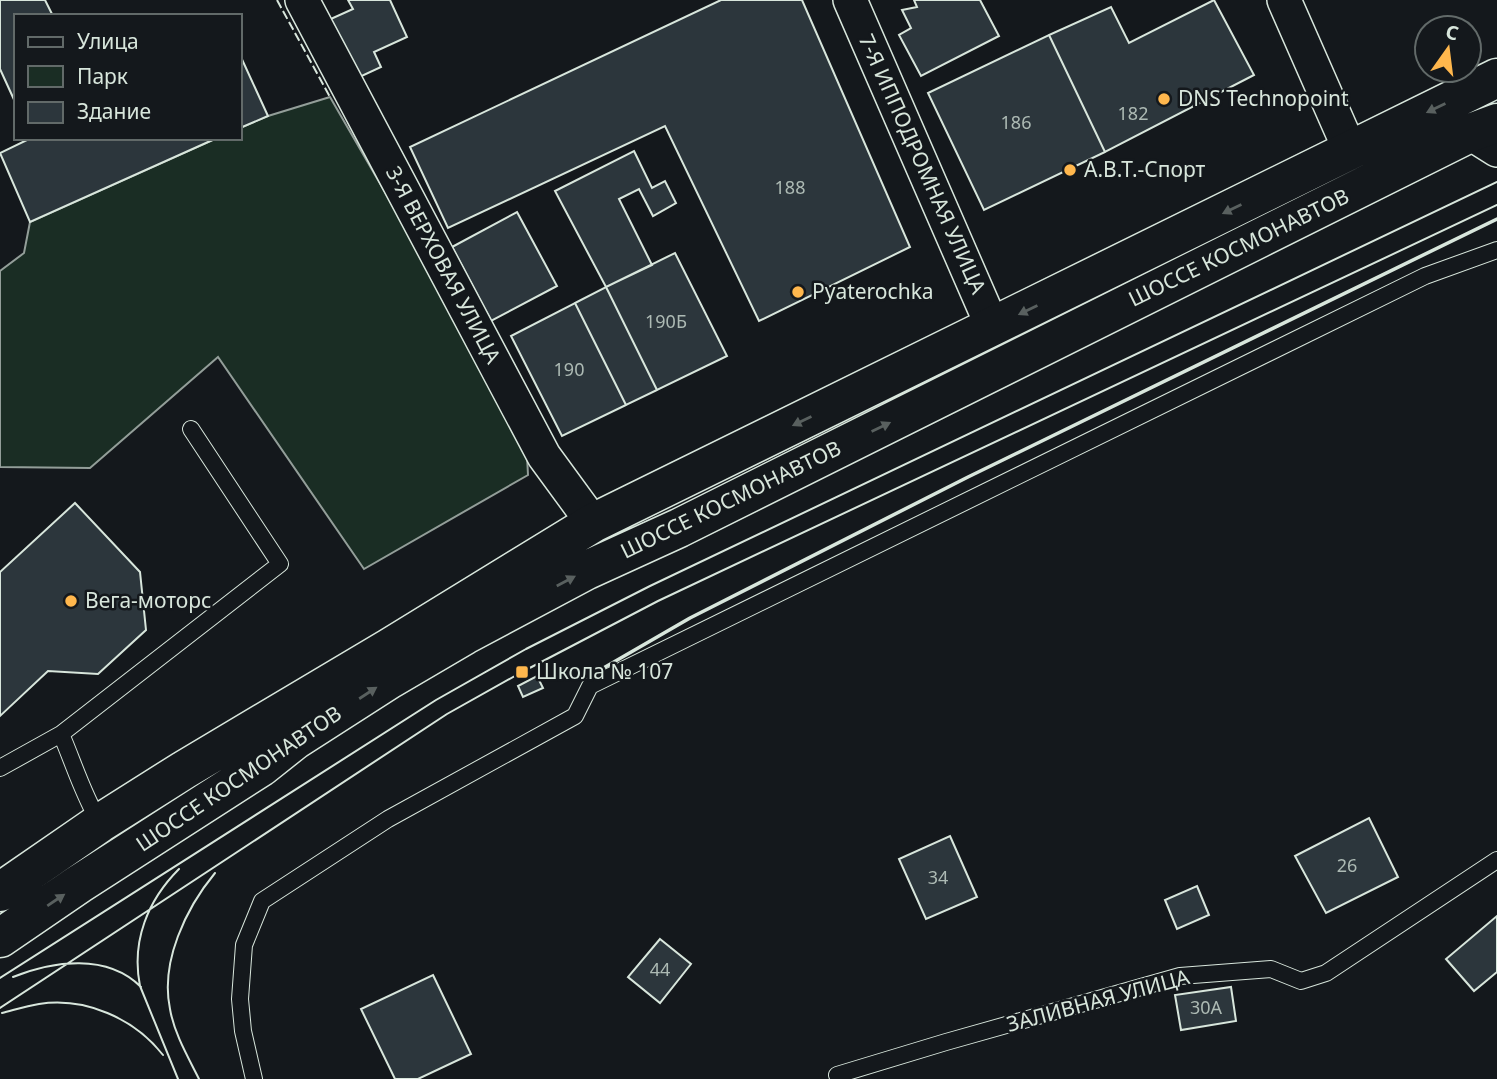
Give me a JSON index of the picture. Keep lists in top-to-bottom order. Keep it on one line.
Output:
{"streets":{"main road":["ШОССЕ КОСМОНАВТОВ"],"street":["7-Я ИППОДРОМНАЯ УЛИЦА","3-Я ВЕРХОВАЯ УЛИЦА"],"lane":["ЗАЛИВНАЯ УЛИЦА"]},"crossings":[["7-Я ИППОДРОМНАЯ УЛИЦА","ШОССЕ КОСМОНАВТОВ"],["ШОССЕ КОСМОНАВТОВ","3-Я ВЕРХОВАЯ УЛИЦА"]],"places":{"other":["DNS Technopoint","А.В.Т.-Спорт","Pyaterochka","Вега-моторс"],"transit":["Школа № 107"]},"house_numbers":["182","186","188","190Б","190","26","34","44","30А"],"legend":["Улица","Парк","Здание"],"north":"top"}
